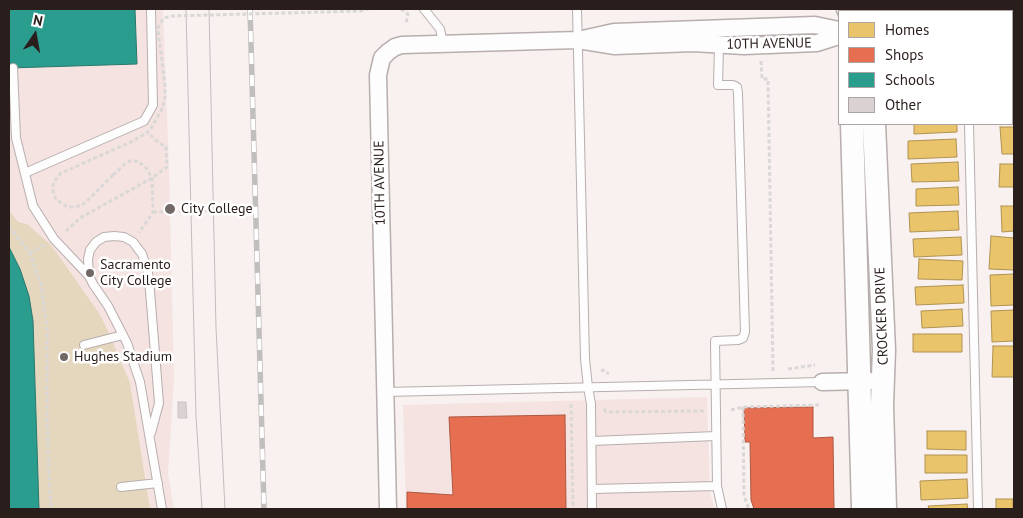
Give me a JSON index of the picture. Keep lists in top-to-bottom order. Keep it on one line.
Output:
{"streets":{"street":["10TH AVENUE","CROCKER DRIVE"]},"places":["City College","Sacramento City College","Hughes Stadium"],"legend":["Homes","Shops","Schools","Other"],"north":"top"}
